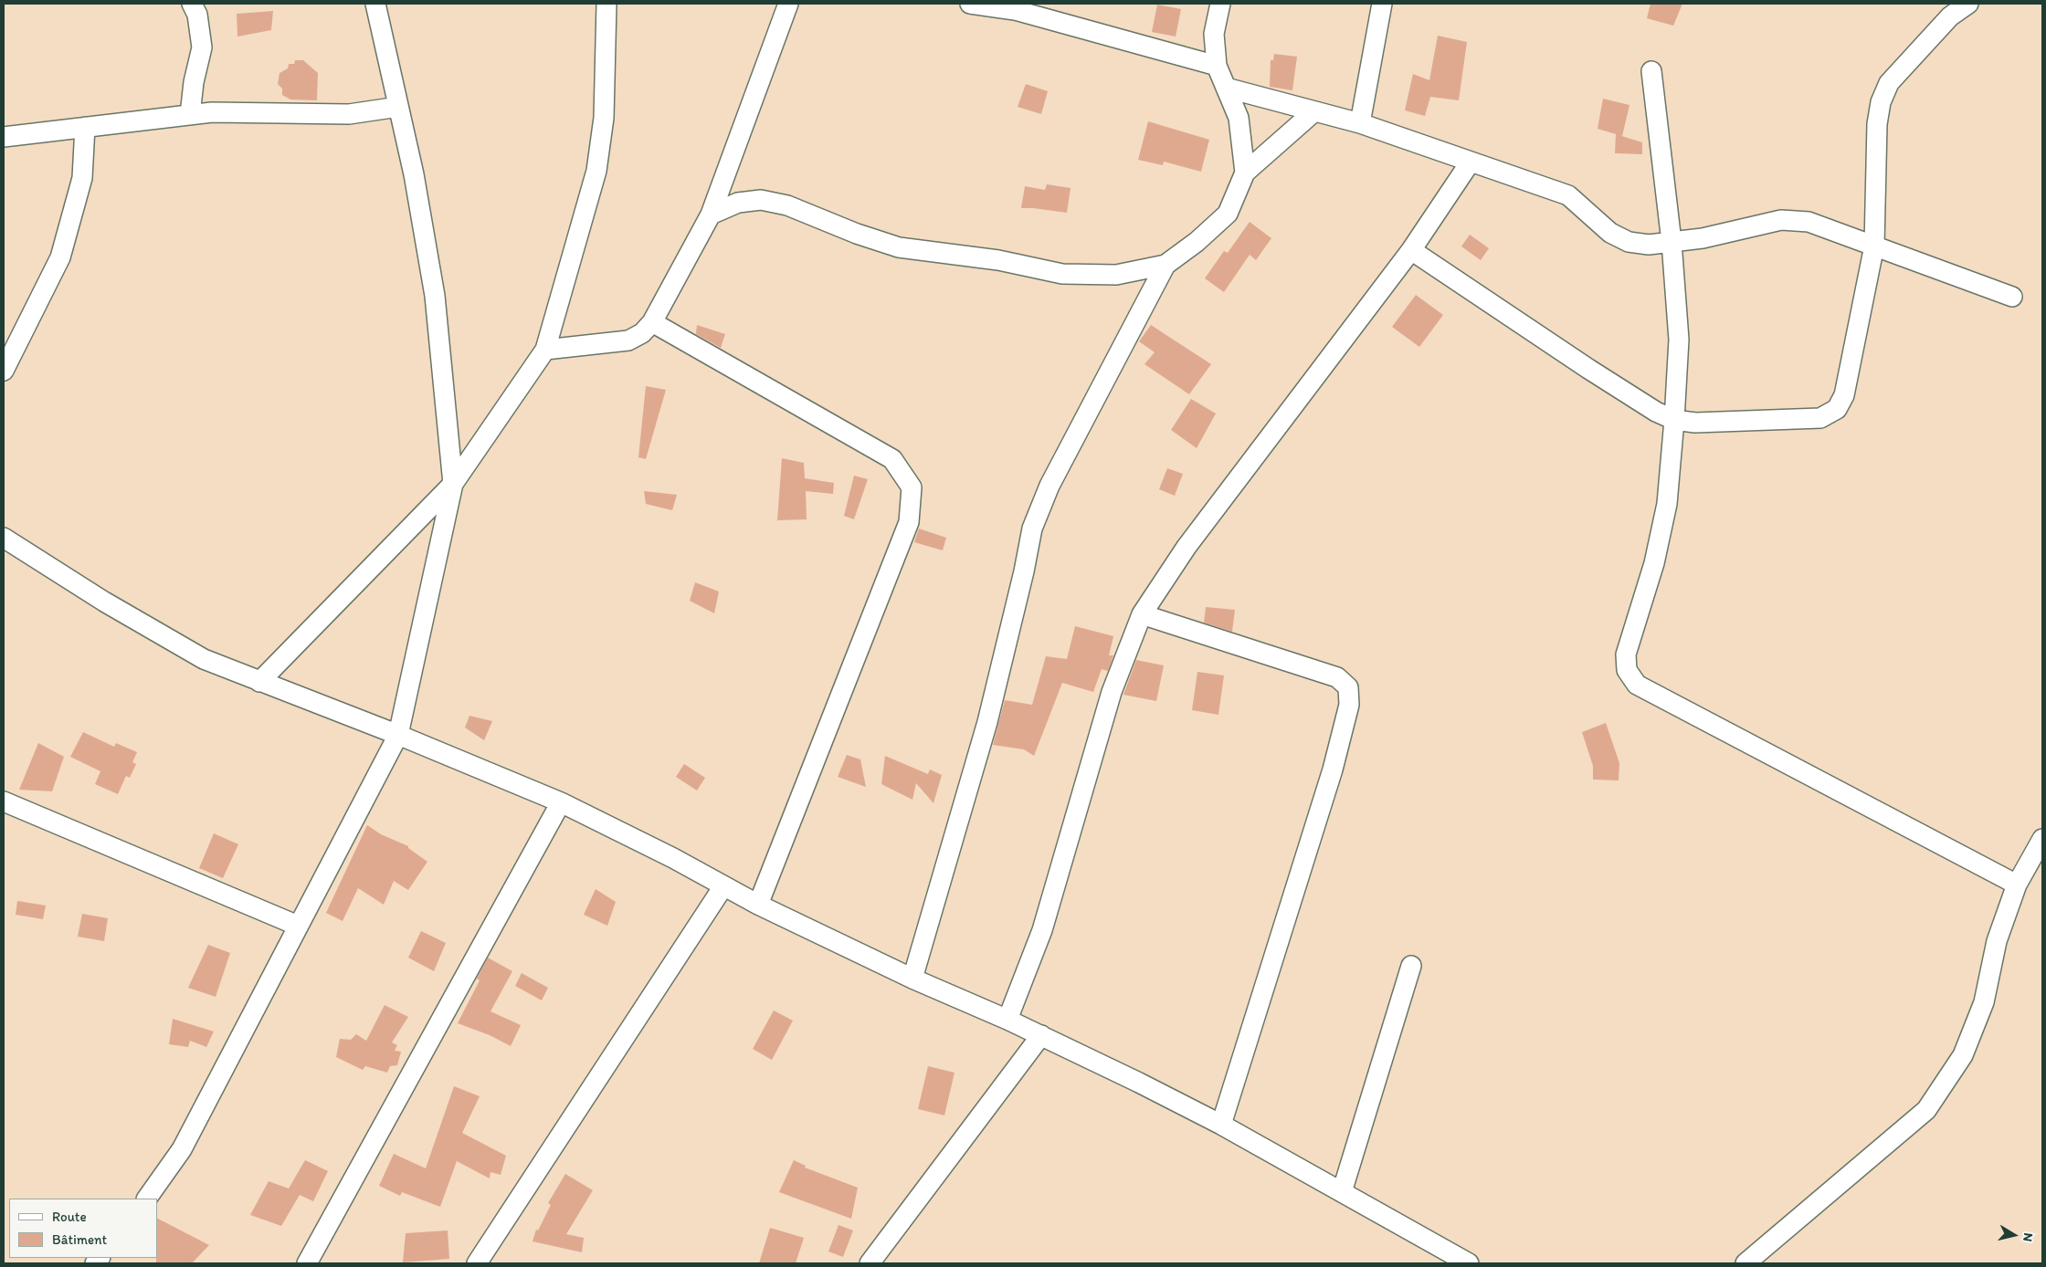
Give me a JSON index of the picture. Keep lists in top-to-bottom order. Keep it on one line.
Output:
{"legend":["Route","Bâtiment"],"north":"right"}
